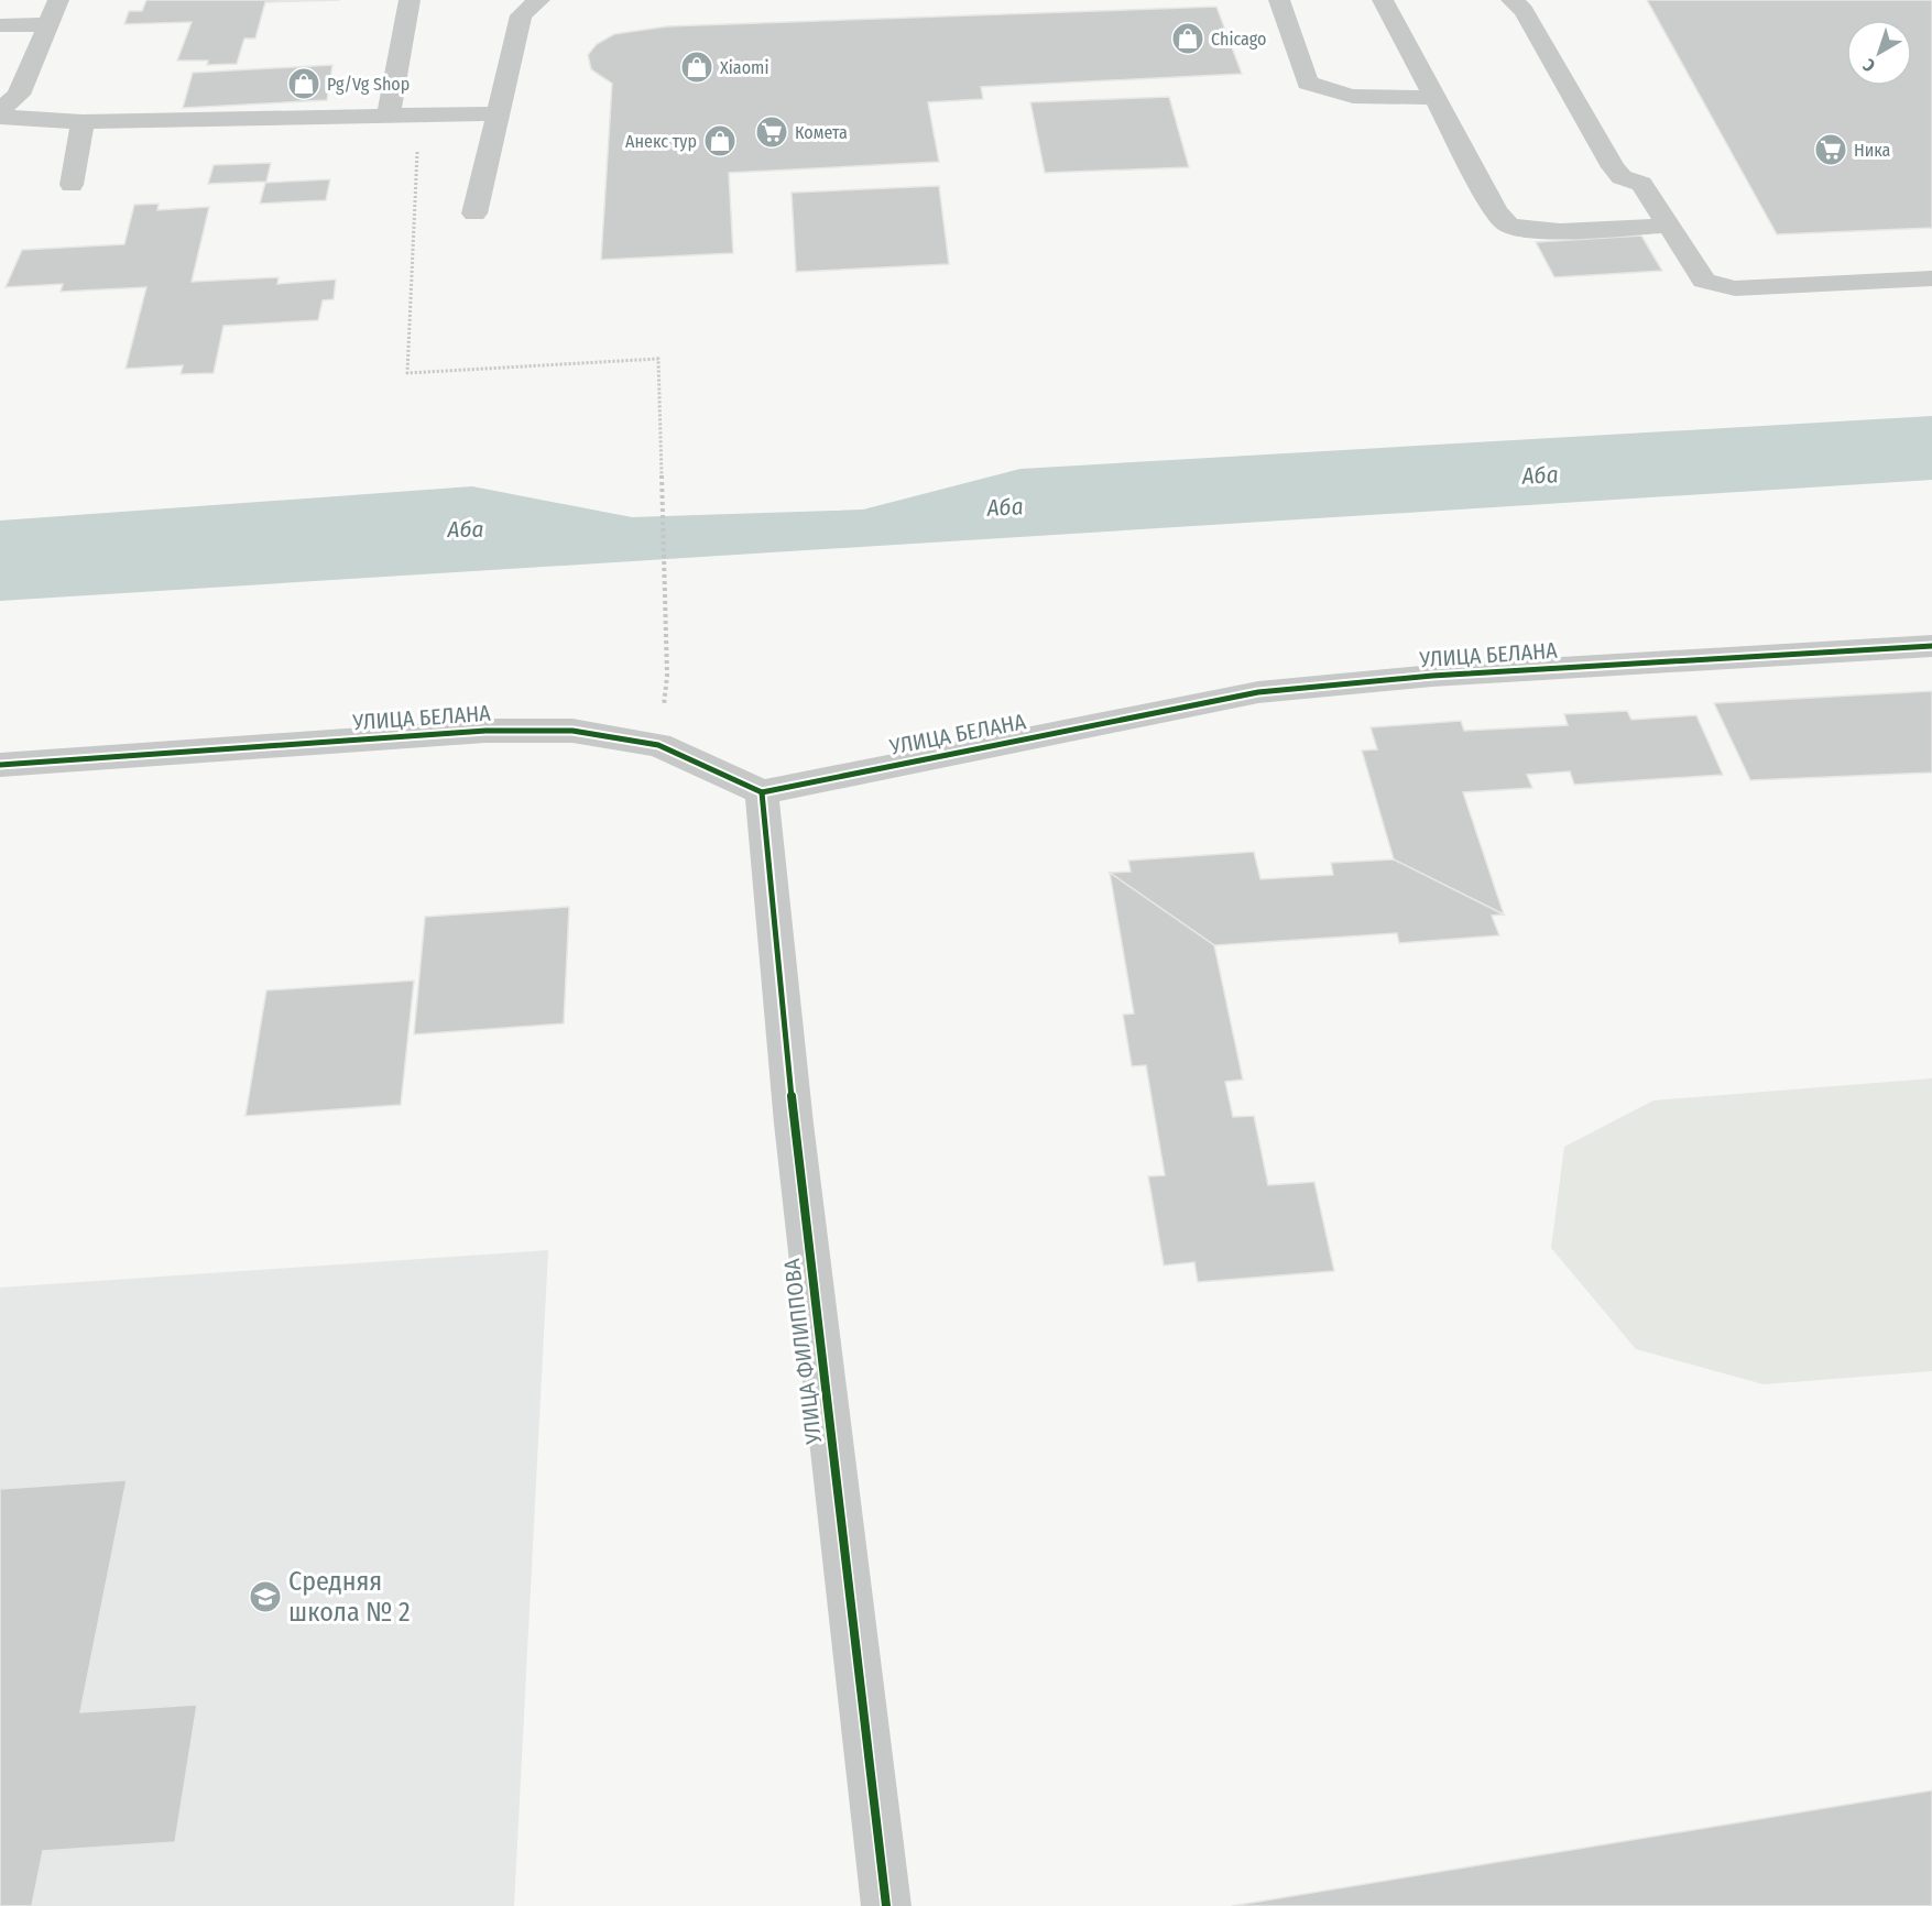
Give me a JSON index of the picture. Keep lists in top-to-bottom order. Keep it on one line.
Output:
{"streets":{"street":["УЛИЦА БЕЛАНА","УЛИЦА ФИЛИППОВА"]},"crossings":[["УЛИЦА БЕЛАНА","УЛИЦА ФИЛИППОВА"]],"water":["Аба"],"places":{"shop":["Chicago","Xiaomi","Pg/Vg Shop","Анекс тур"],"supermarket":["Комета","Ника"],"school or university":["Средняя школа № 2"]},"north":"bottom left"}
